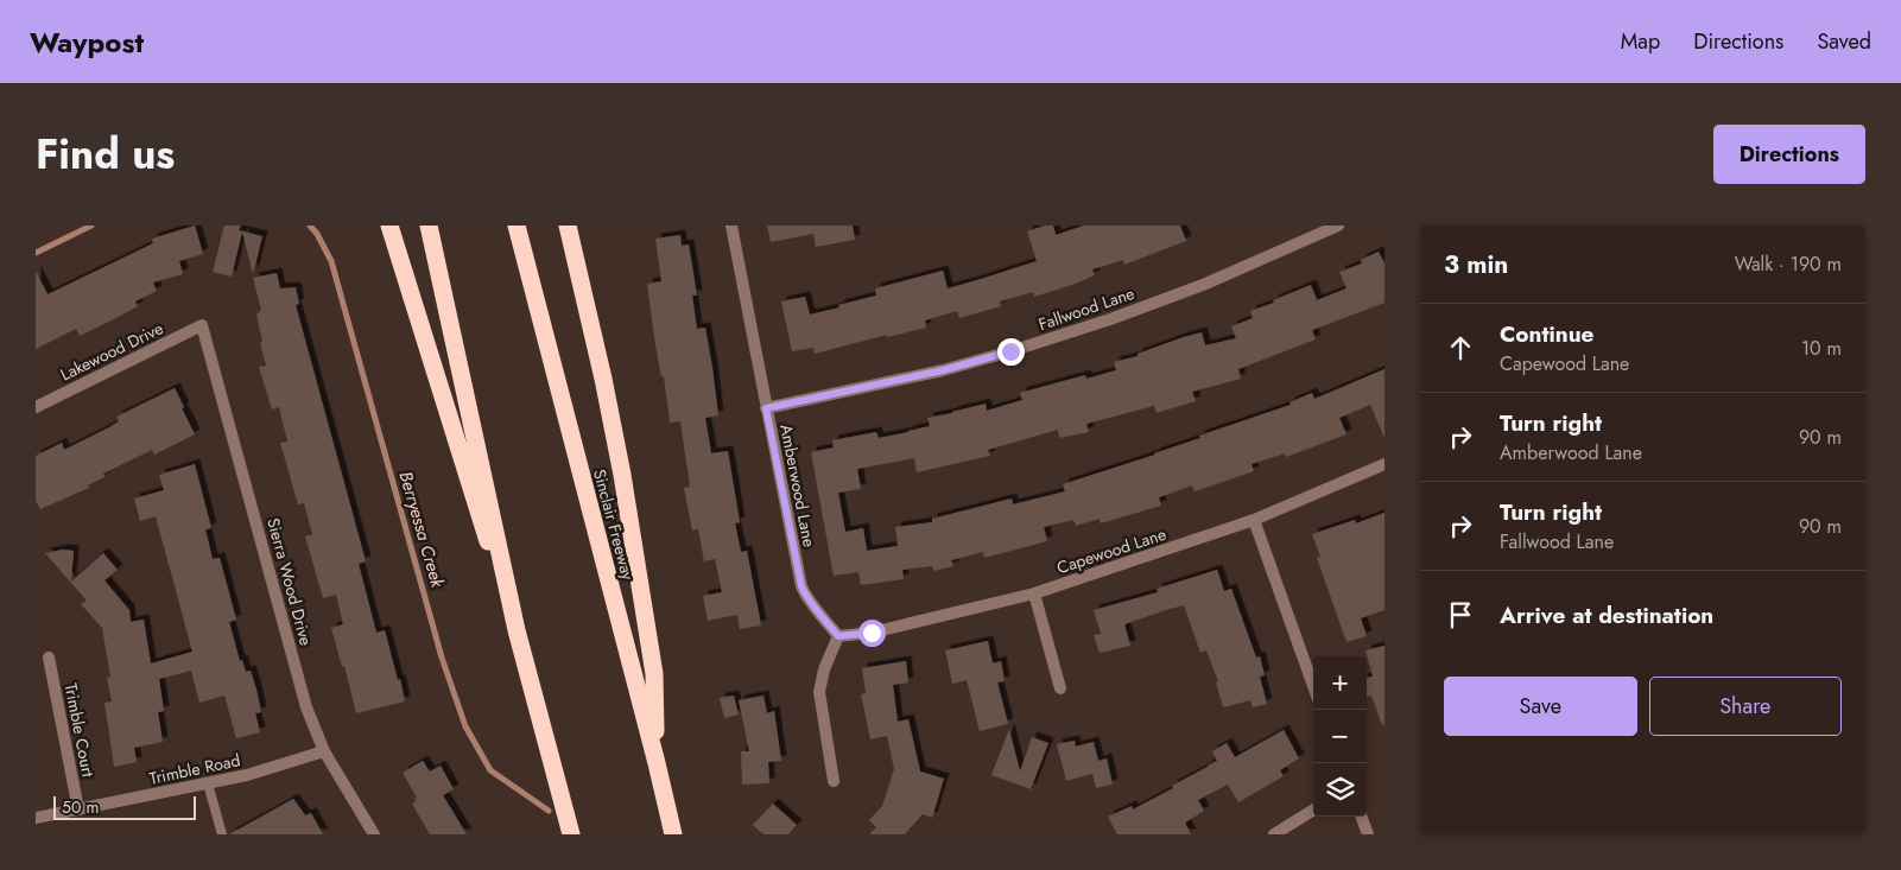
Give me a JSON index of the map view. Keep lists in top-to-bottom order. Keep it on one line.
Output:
{"streets":{"highway":["Sinclair Freeway"],"street":["Fallwood Lane","Lakewood Drive","Amberwood Lane","Capewood Lane","Sierra Wood Drive","Trimble Court","Trimble Road"]},"crossings":[["Fallwood Lane","Amberwood Lane"],["Lakewood Drive","Sierra Wood Drive"],["Amberwood Lane","Capewood Lane"],["Sierra Wood Drive","Trimble Road"],["Trimble Court","Trimble Road"]],"water":["Berryessa Creek"],"scale_bar":"50 m","page":{"header":"Waypost","nav":["Map","Directions","Saved"],"title":"Find us","buttons":["Directions",["Save","Share"]],"heading":["3 min","Walk · 190 m"],"list":[["Continue","Capewood Lane","10 m"],["Turn right","Amberwood Lane","90 m"],["Turn right","Fallwood Lane","90 m"],"Arrive at destination"],"map_buttons":["+","−"],"scale":"50 m"}}
